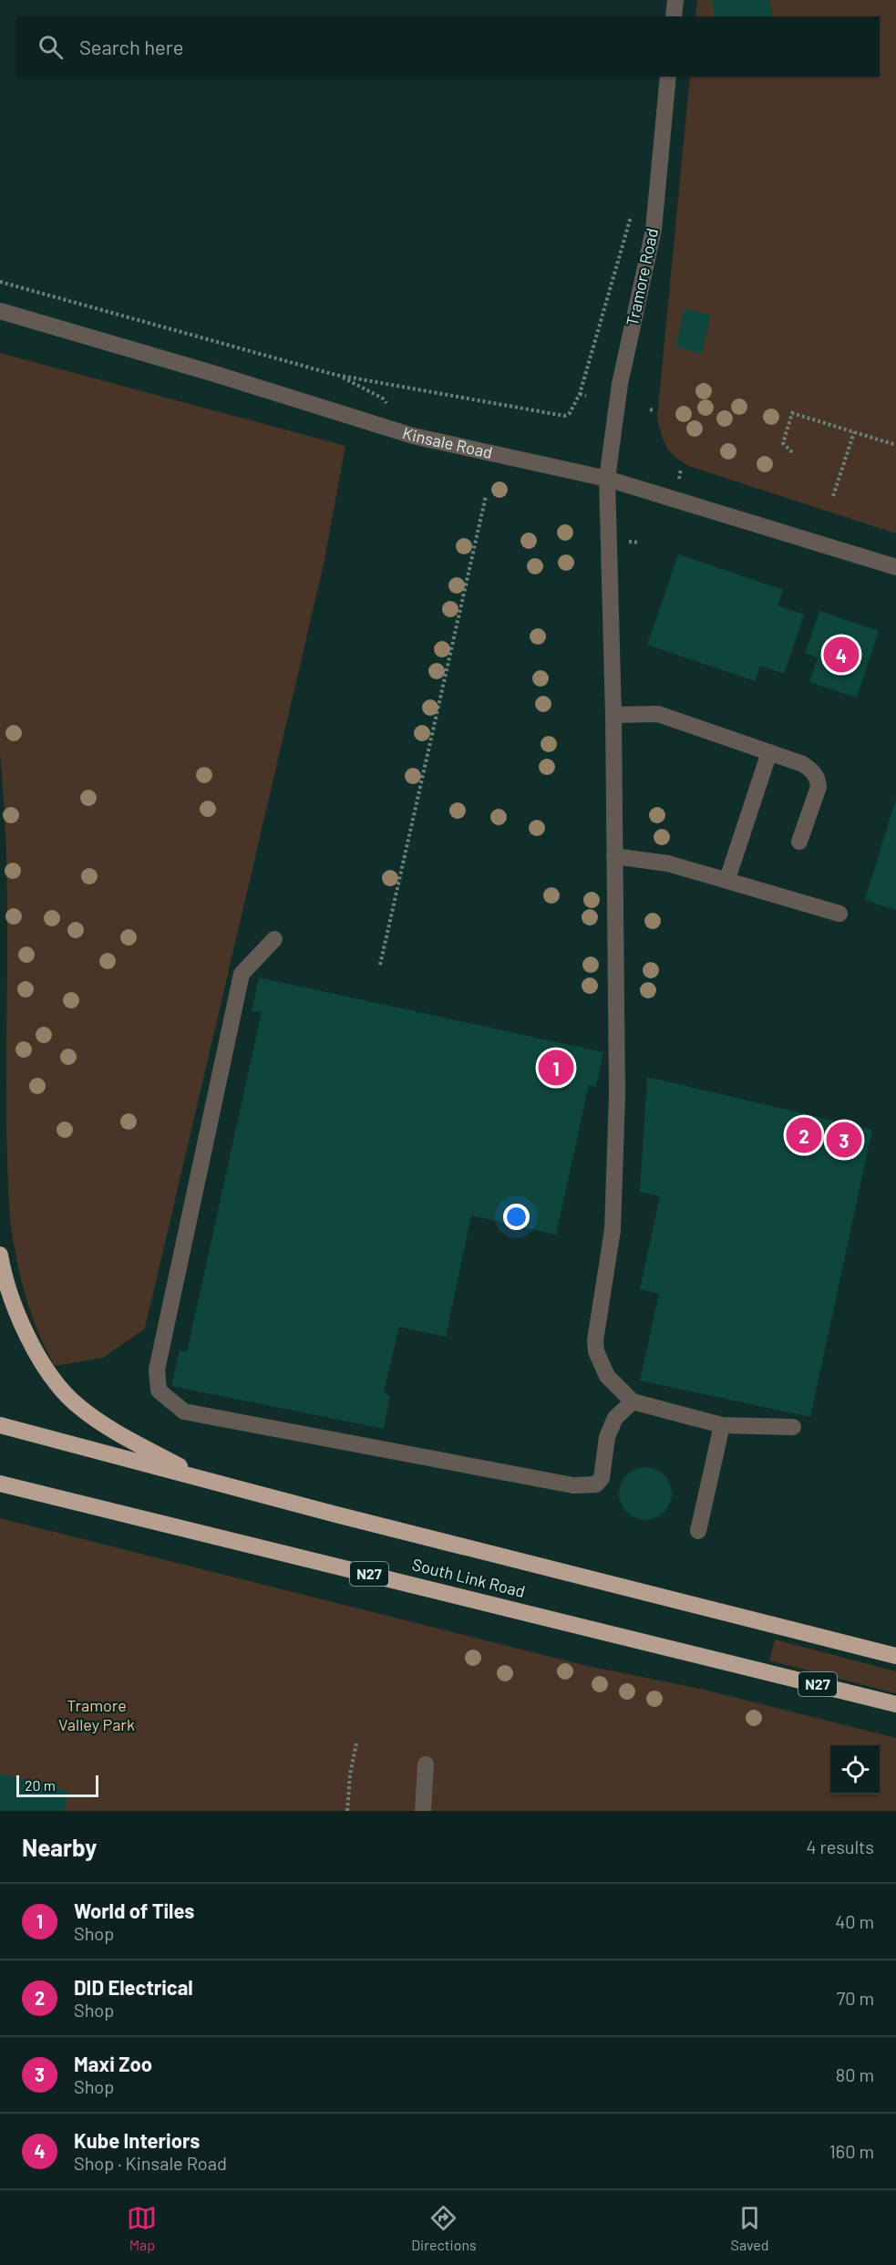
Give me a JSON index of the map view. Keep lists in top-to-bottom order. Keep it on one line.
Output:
{"streets":{"highway":["N27","South Link Road"],"street":["Tramore Road","Kinsale Road"]},"crossings":[["Tramore Road","Kinsale Road"]],"parks":["Tramore Valley Park"],"scale_bar":"20 m","page":{"search":"Search here","pins":["4","1","2","3"],"scale":"20 m","heading":["Nearby","4 results"],"list":[{"mark":"1","name":"World of Tiles","note":"Shop","value":"40 m"},{"mark":"2","name":"DID Electrical","note":"Shop","value":"70 m"},{"mark":"3","name":"Maxi Zoo","note":"Shop","value":"80 m"},{"mark":"4","name":"Kube Interiors","note":"Shop · Kinsale Road","value":"160 m"}],"nav":["Map","Directions","Saved"]}}
